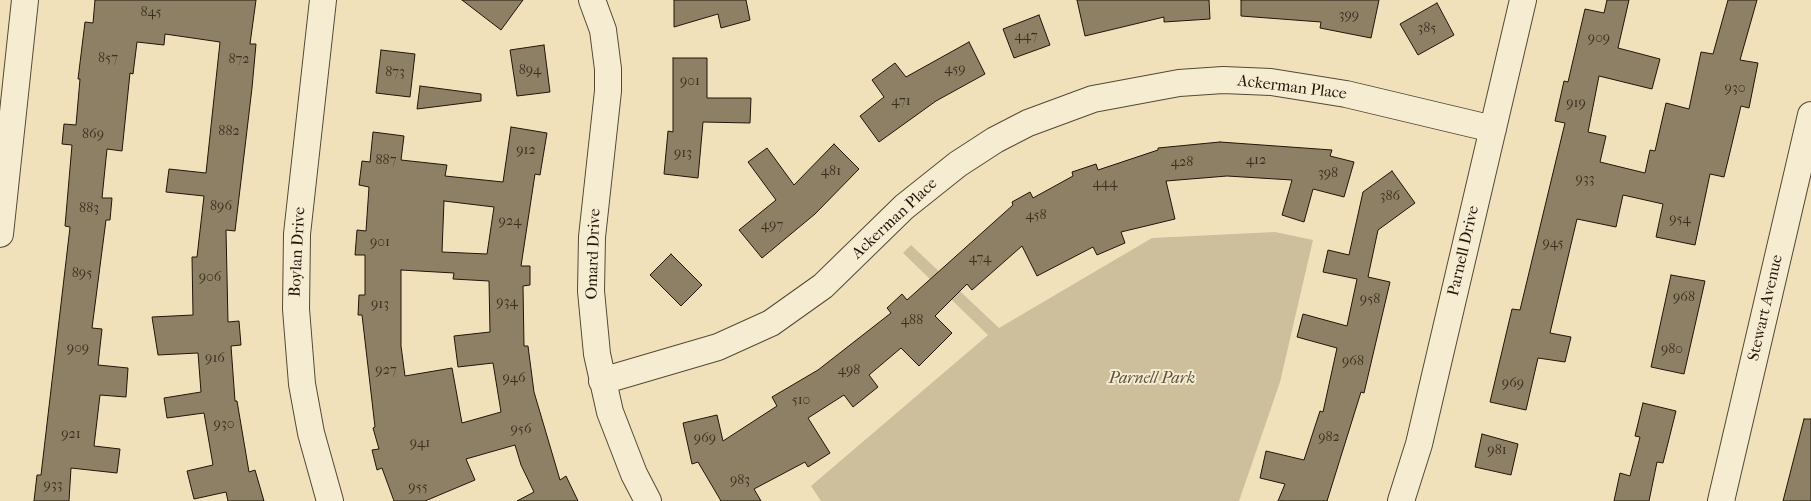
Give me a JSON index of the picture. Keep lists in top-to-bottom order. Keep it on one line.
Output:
{"streets":{"street":["Ackerman Place","Parnell Drive","Boylan Drive","Omard Drive","Stewart Avenue"]},"crossings":[["Ackerman Place","Parnell Drive"],["Ackerman Place","Omard Drive"]],"parks":["Parnell Park"],"house_numbers":["845","399","385","447","909","857","872","459","894","873","901","930","471","919","882","869","912","913","887","412","428","481","398","933","444","386","896","883","458","954","924","497","901","945","474","895","906","968","958","934","913","488","909","980","916","968","927","498","946","969","510","930","956","921","982","969","941","981","983","933","955"]}
